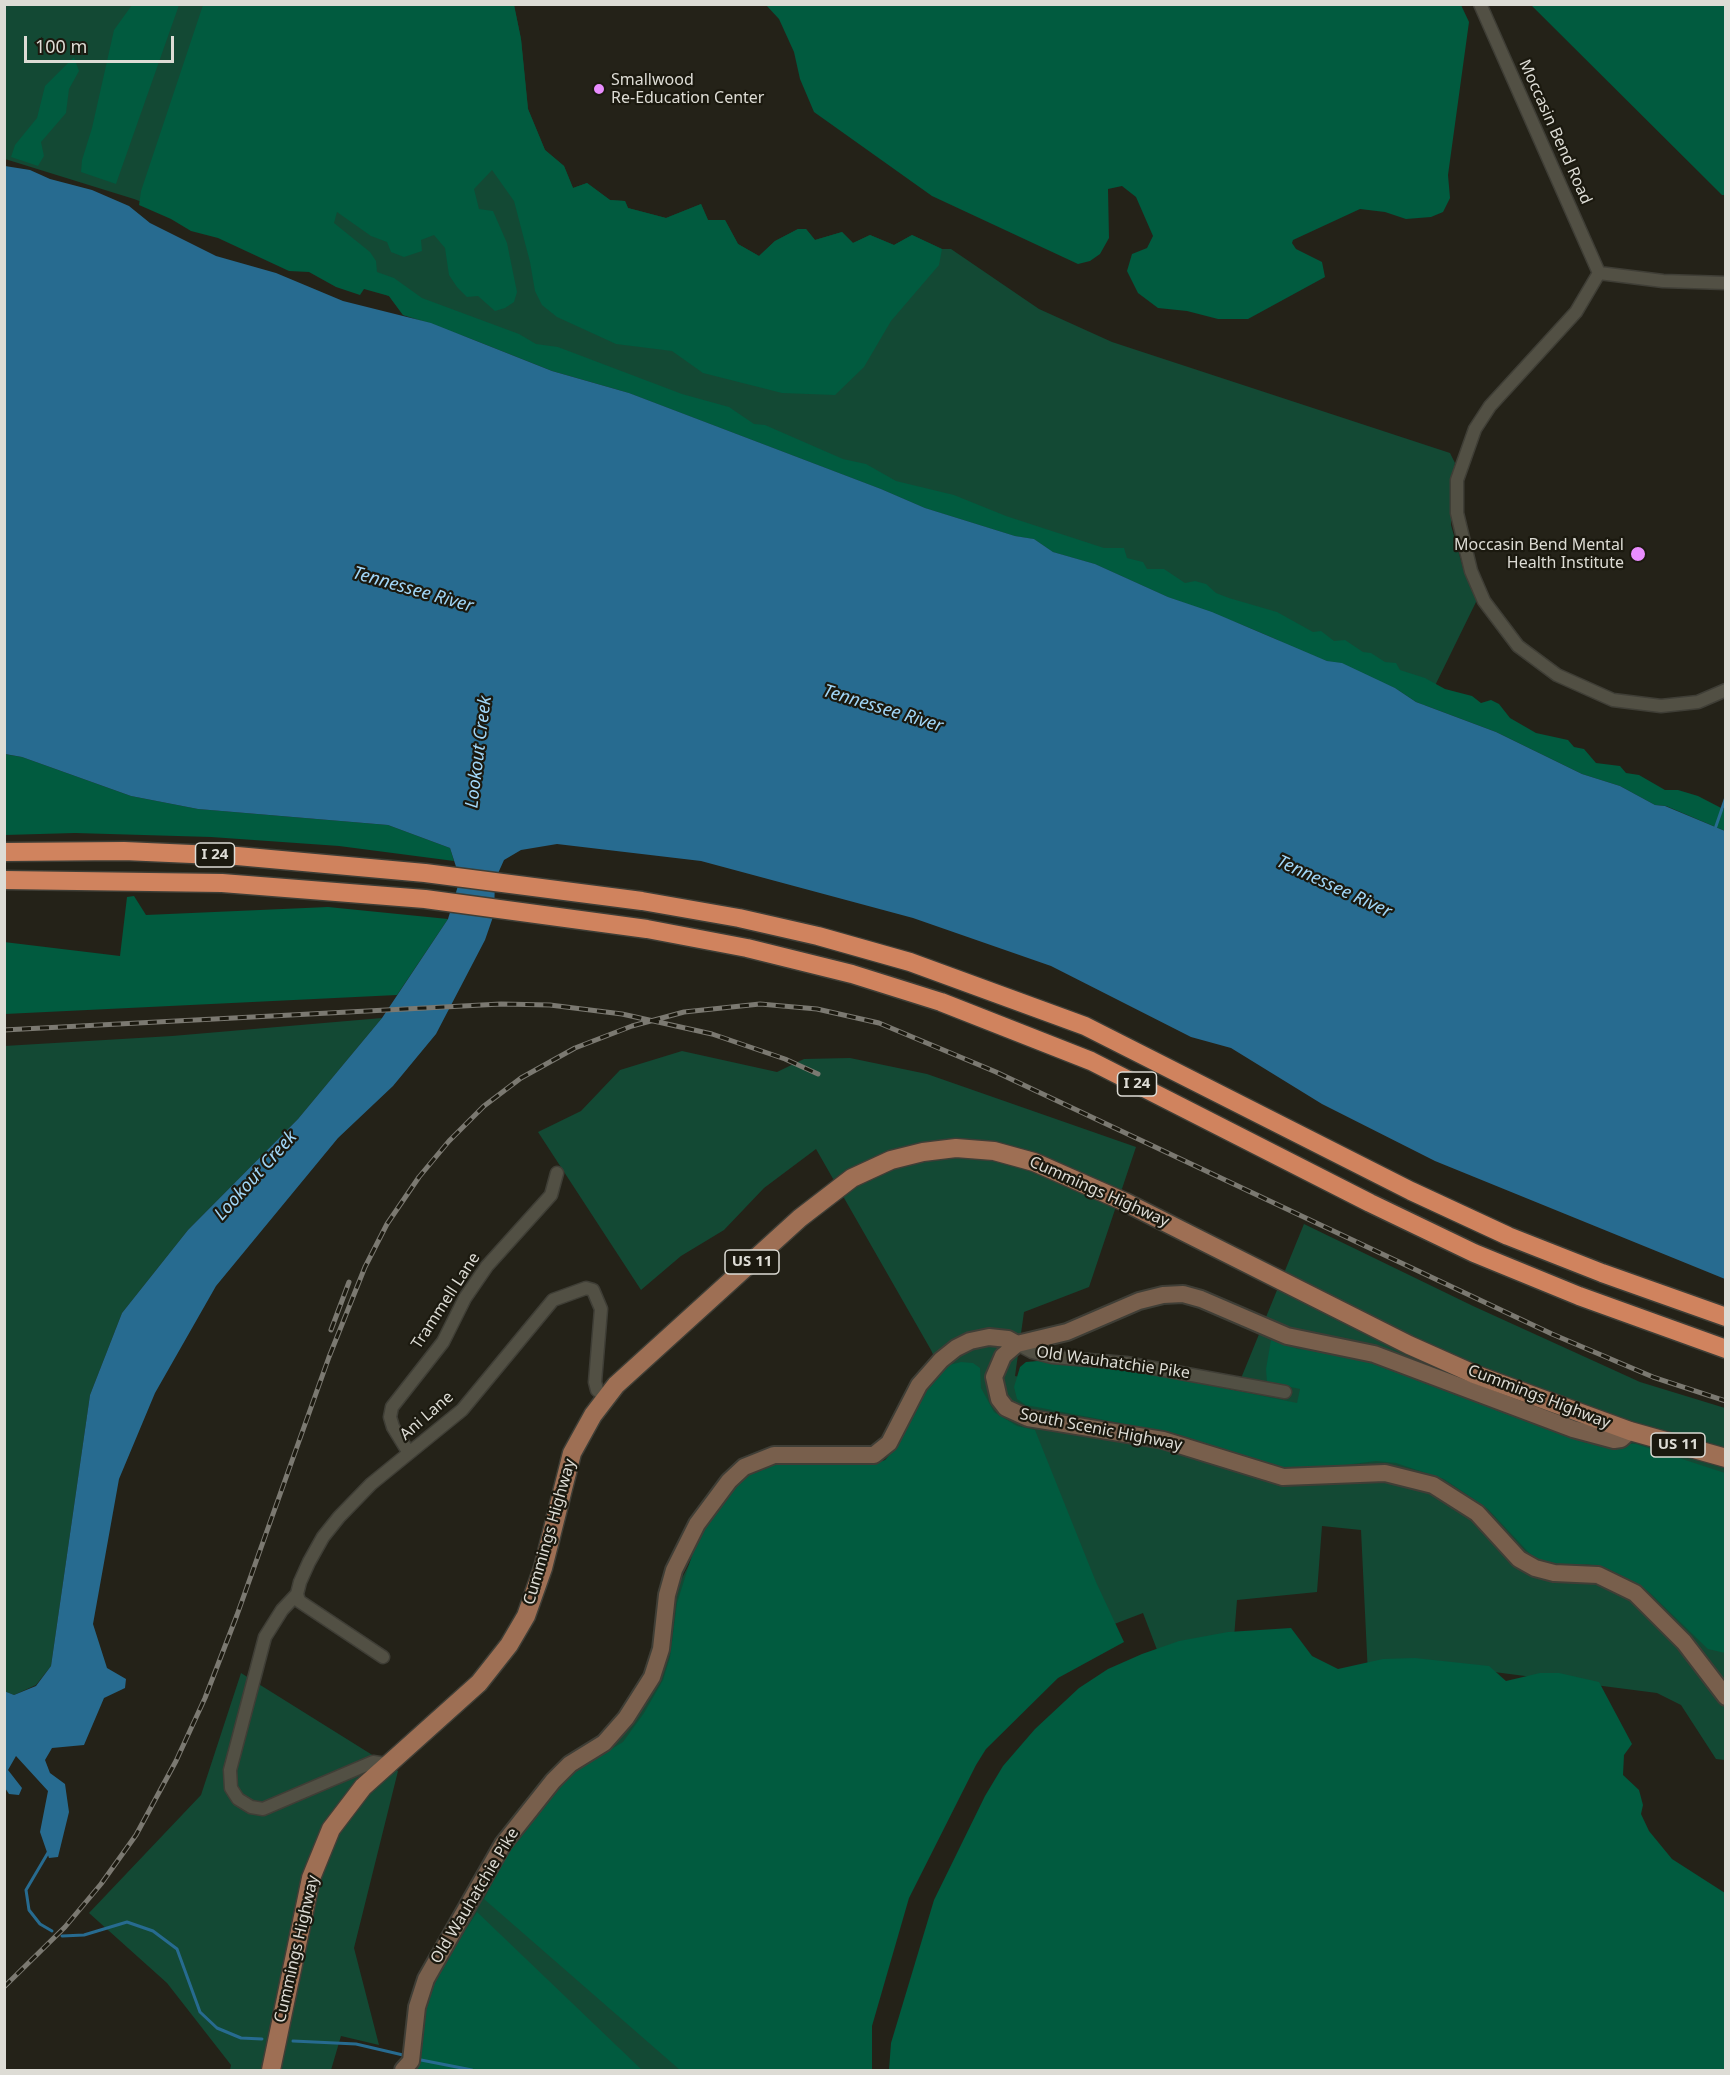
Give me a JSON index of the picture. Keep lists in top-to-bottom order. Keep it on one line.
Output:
{"streets":{"highway":["I 24"],"main road":["Cummings Highway","US 11","Old Wauhatchie Pike","South Scenic Highway"],"street":["Moccasin Bend Road","Trammell Lane","Ani Lane"]},"crossings":[["Cummings Highway","Ani Lane"],["Trammell Lane","Ani Lane"],["Old Wauhatchie Pike","South Scenic Highway"]],"water":["Tennessee River","Lookout Creek"],"places":["Smallwood Re-Education Center","Moccasin Bend Mental Health Institute"],"scale_bar":"100 m"}
